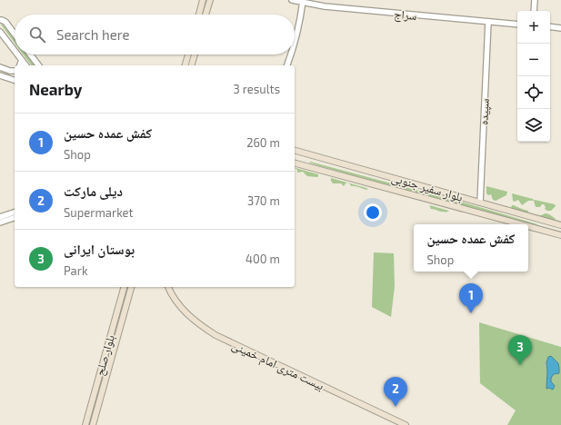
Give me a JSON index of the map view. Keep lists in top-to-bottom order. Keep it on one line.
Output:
{"streets":{"main road":["بلوار سفیر جنوبی","بلوار صلح","بیست متری امام خمینی"],"street":["سراج","سپیده"]},"crossings":[["سراج","سپیده"],["سپیده","بلوار سفیر جنوبی"]],"page":{"map_buttons":["+","−"],"search":"Search here","heading":["Nearby","3 results"],"list":[{"mark":"1","name":"کفش عمده حسین","note":"Shop","value":"260 m"},{"mark":"2","name":"دیلی مارکت","note":"Supermarket","value":"370 m"},{"mark":"3","name":"بوستان ایرانی","note":"Park","value":"400 m"}],"popup":["کفش عمده حسین","Shop"],"pins":["1","3","2"]}}
